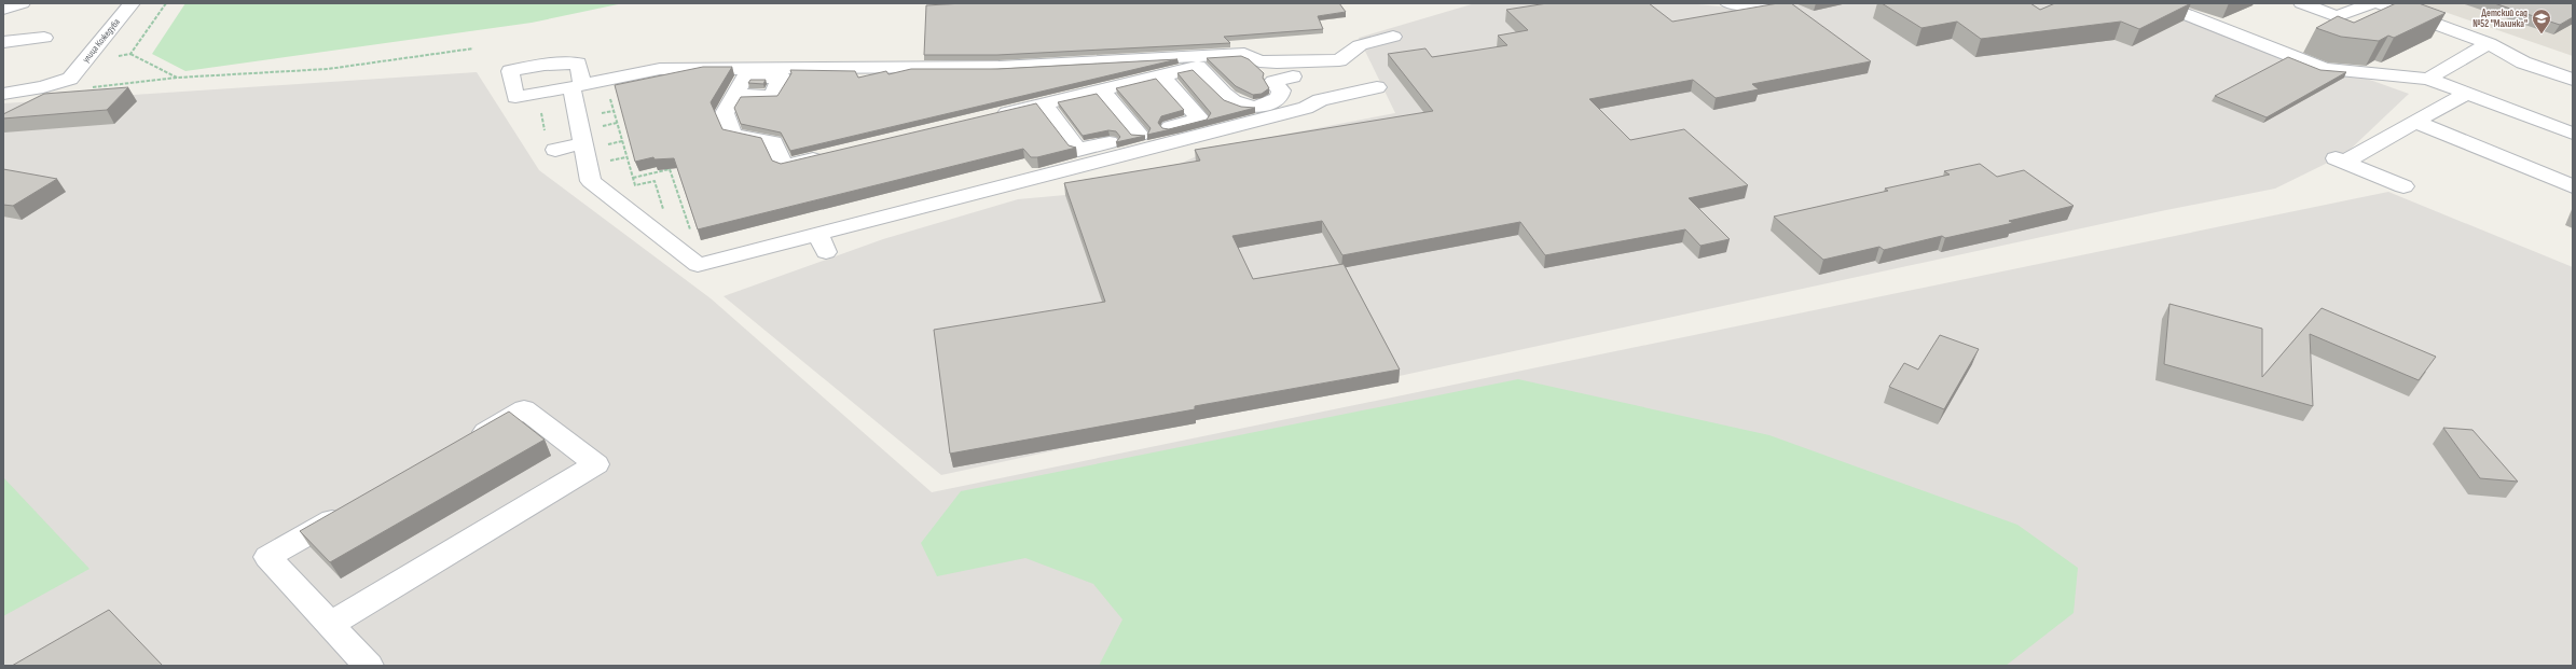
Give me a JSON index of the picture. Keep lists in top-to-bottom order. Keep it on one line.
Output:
{"streets":{"street":["улица Кожедуба"]},"places":{"school or university":["Детский сад №52 \"Малинка\""]}}
